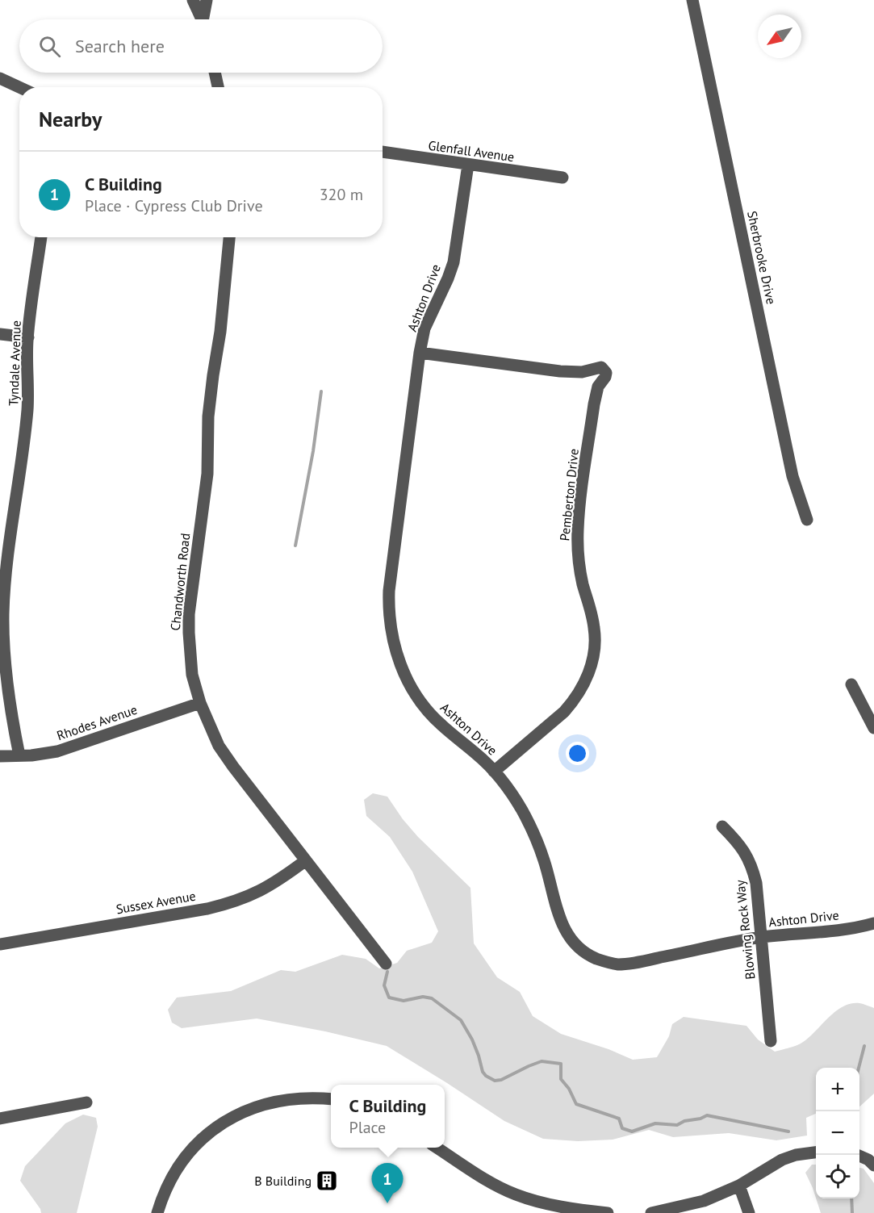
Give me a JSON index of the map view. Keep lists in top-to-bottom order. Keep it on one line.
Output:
{"streets":{"street":["Glenfall Avenue","Sherbrooke Drive","Ashton Drive","Tyndale Avenue","Pemberton Drive","Chandworth Road","Rhodes Avenue","Sussex Avenue","Blowing Rock Way"]},"crossings":[["Glenfall Avenue","Ashton Drive"],["Ashton Drive","Pemberton Drive"],["Ashton Drive","Blowing Rock Way"],["Tyndale Avenue","Rhodes Avenue"],["Chandworth Road","Rhodes Avenue"],["Chandworth Road","Sussex Avenue"]],"places":{"building":["B Building"]},"north":"bottom left","page":{"search":"Search here","heading":"Nearby","list":[{"mark":"1","name":"C Building","note":"Place · Cypress Club Drive","value":"320 m"}],"map_buttons":["+","−"],"popup":["C Building","Place"],"pins":"1"}}
